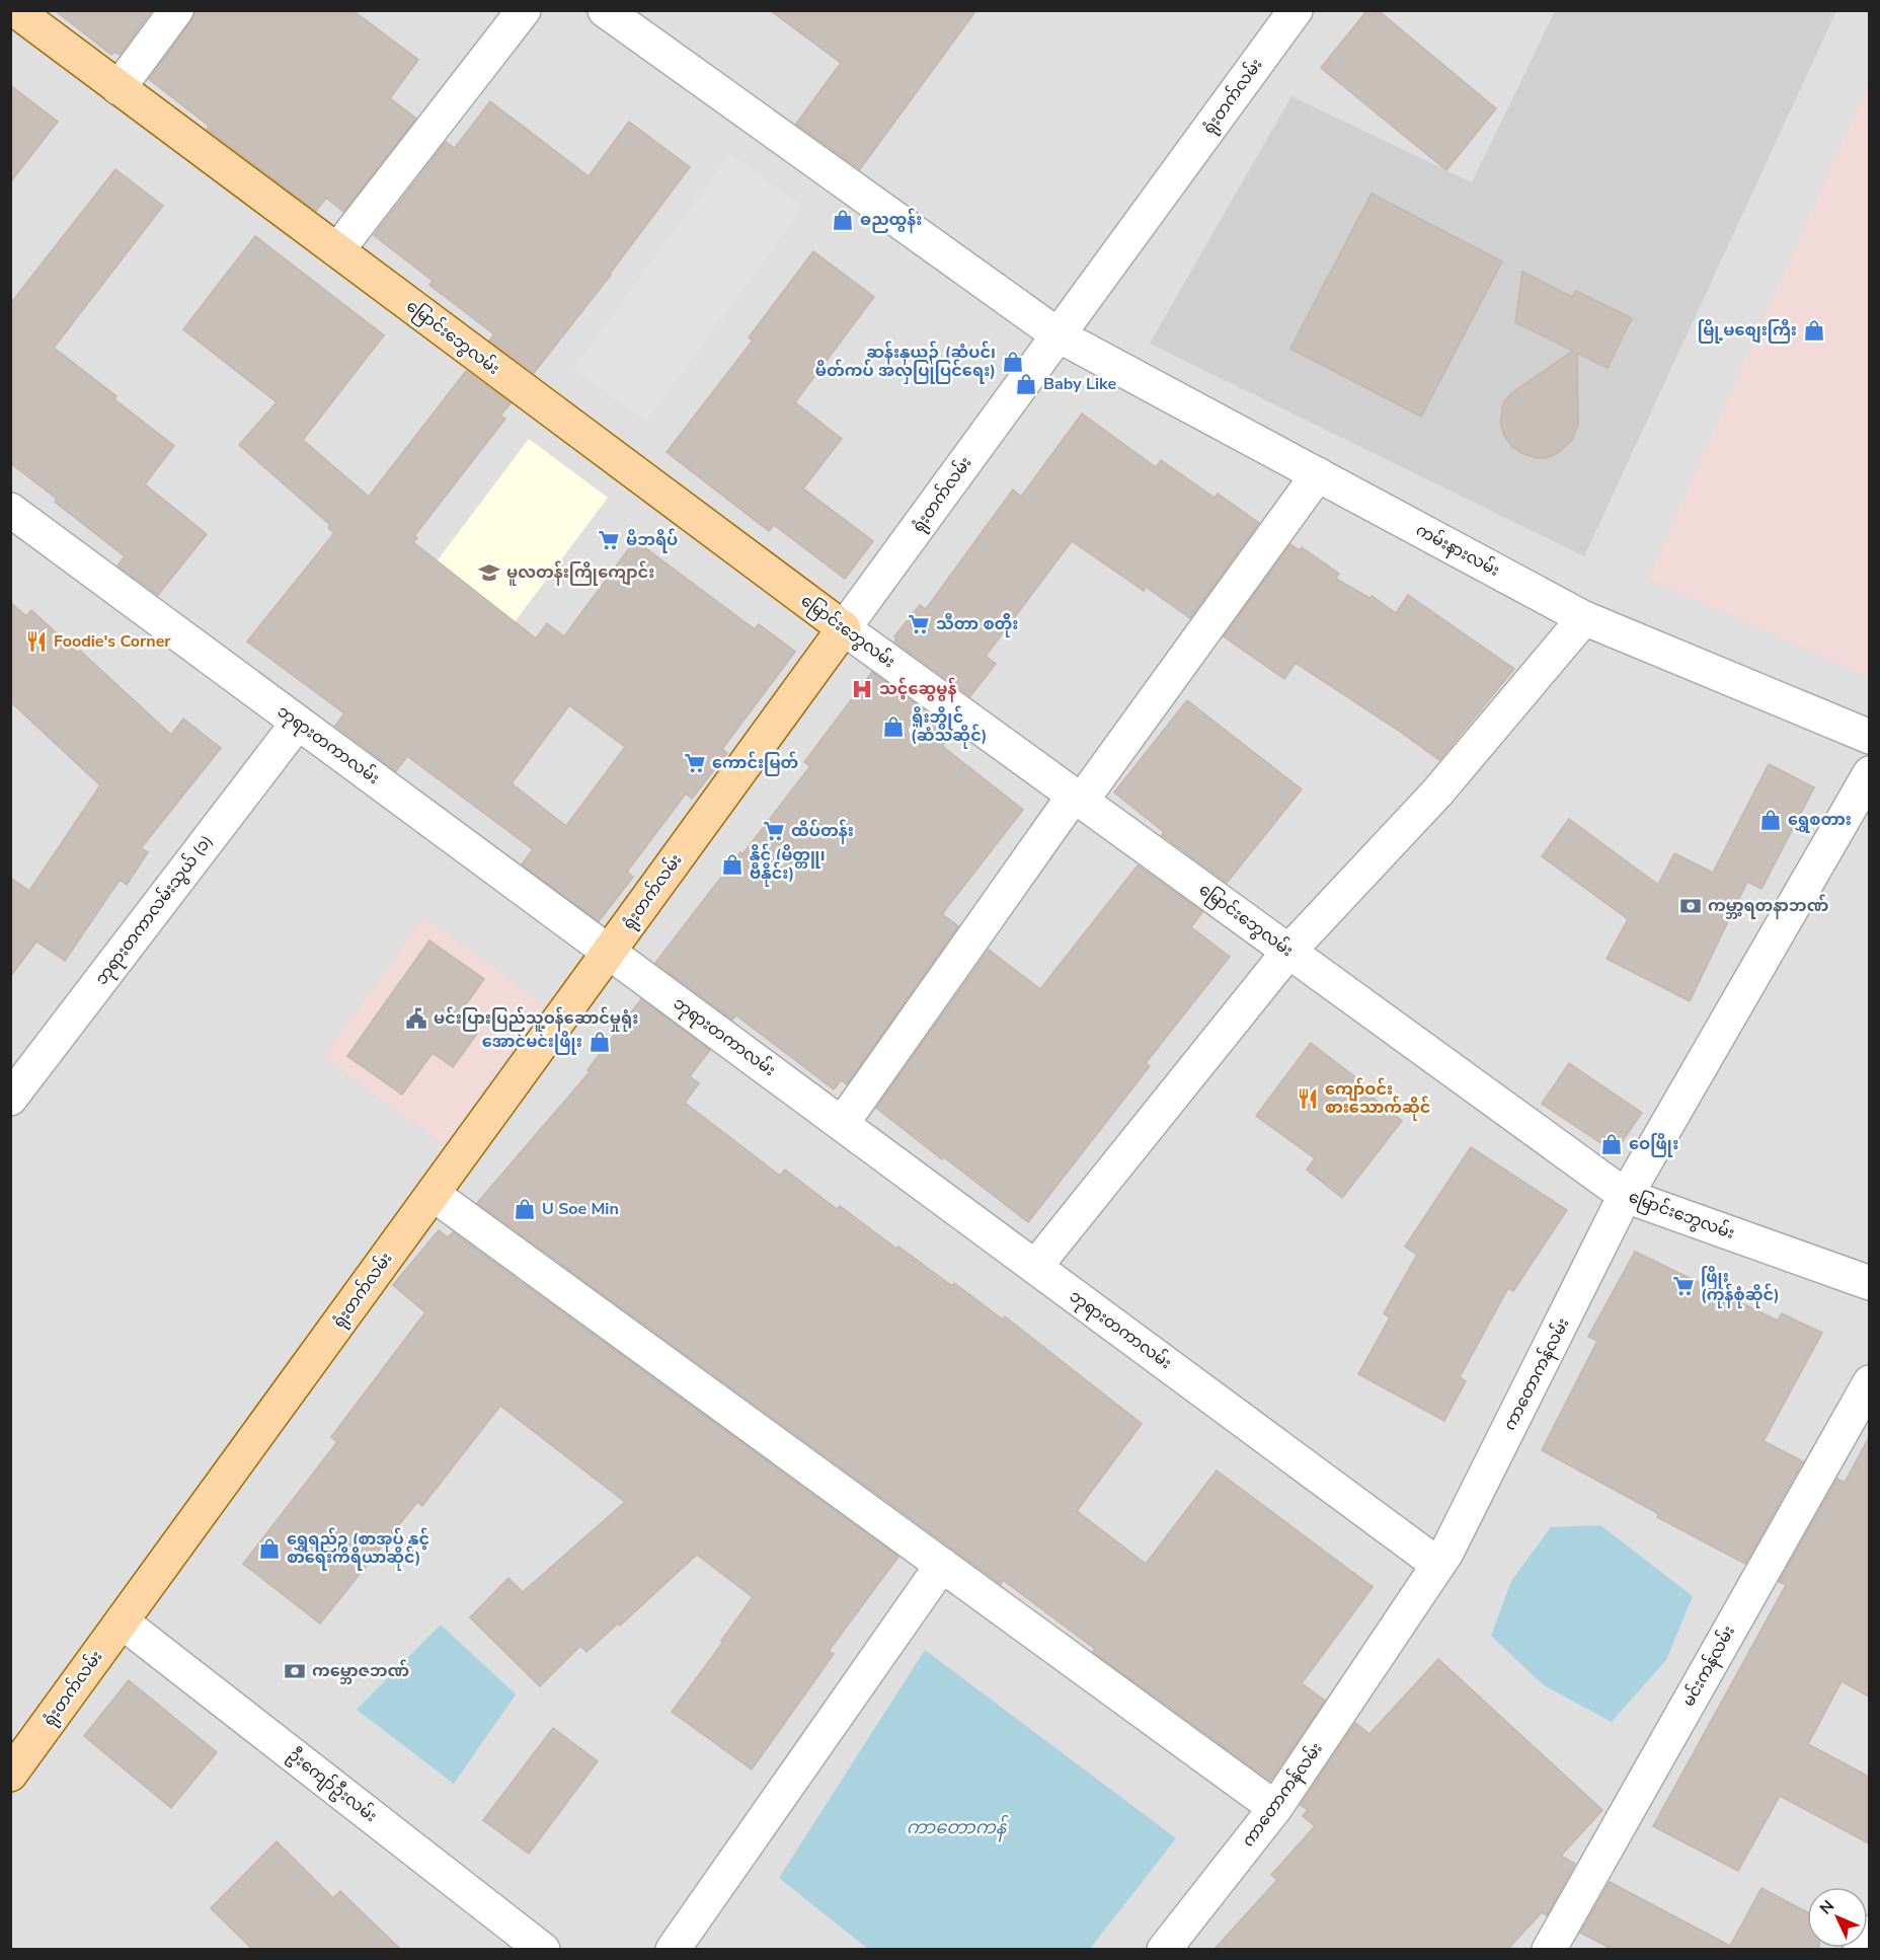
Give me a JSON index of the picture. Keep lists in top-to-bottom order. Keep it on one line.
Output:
{"streets":{"main road":["ရုံးတက်လမ်း","မြောင်းဘွေလမ်း"],"street":["ကမ်းနားလမ်း","ဘုရားတကာလမ်း","ဘုရားတကာလမ်းသွယ် (၁)","ကာတောကန်လမ်း","မင်းကန်လမ်း","ဦးကျော်ဦးလမ်း"]},"crossings":[["ရုံးတက်လမ်း","မြောင်းဘွေလမ်း"],["ရုံးတက်လမ်း","ကမ်းနားလမ်း"],["ရုံးတက်လမ်း","ဘုရားတကာလမ်း"],["ရုံးတက်လမ်း","ဦးကျော်ဦးလမ်း"],["မြောင်းဘွေလမ်း","ကာတောကန်လမ်း"],["ဘုရားတကာလမ်း","ဘုရားတကာလမ်းသွယ် (၁)"],["ဘုရားတကာလမ်း","ကာတောကန်လမ်း"]],"water":["ကာတောကန်"],"places":{"shop":["ဓညထွန်း","မြို့မစျေးကြီး","ဆန်းနုယဉ် (ဆံပင်၊ မိတ်ကပ် အလှပြုပြင်ရေး)","Baby Like","ရှိုးဘွိုင် (ဆံသဆိုင်)","ရွှေစတား","နိုင် (မိတ္တူ၊ ဗီနိုင်း)","အောင်မင်းဖြိုး","ဝေဖြိုး","U Soe Min","ရွှေရည်ဥ (စာအုပ် နှင့် စာရေးကိရိယာဆိုင်)"],"supermarket":["မိဘရိပ်","သီတာ စတိိုး","ကောင်းမြတ်","ထိပ်တန်း","ဖြိုး (ကုန်စုံဆိုင်)"],"school or university":["မူလတန်းကြိုကျောင်း"],"restaurant":["Foodie's Corner","ကျော်ဝင်း စားသောက်ဆိုင်"],"hospital":["သင့်ဆွေမွန်"],"bank":["ကမ္ဘာ့ရတနာဘဏ်","ကမ္ဘောဇဘဏ်"],"public building":["မင်းပြားပြည်သူ့ဝန်ဆောင်မှုရုံး"]},"north":"top left"}
